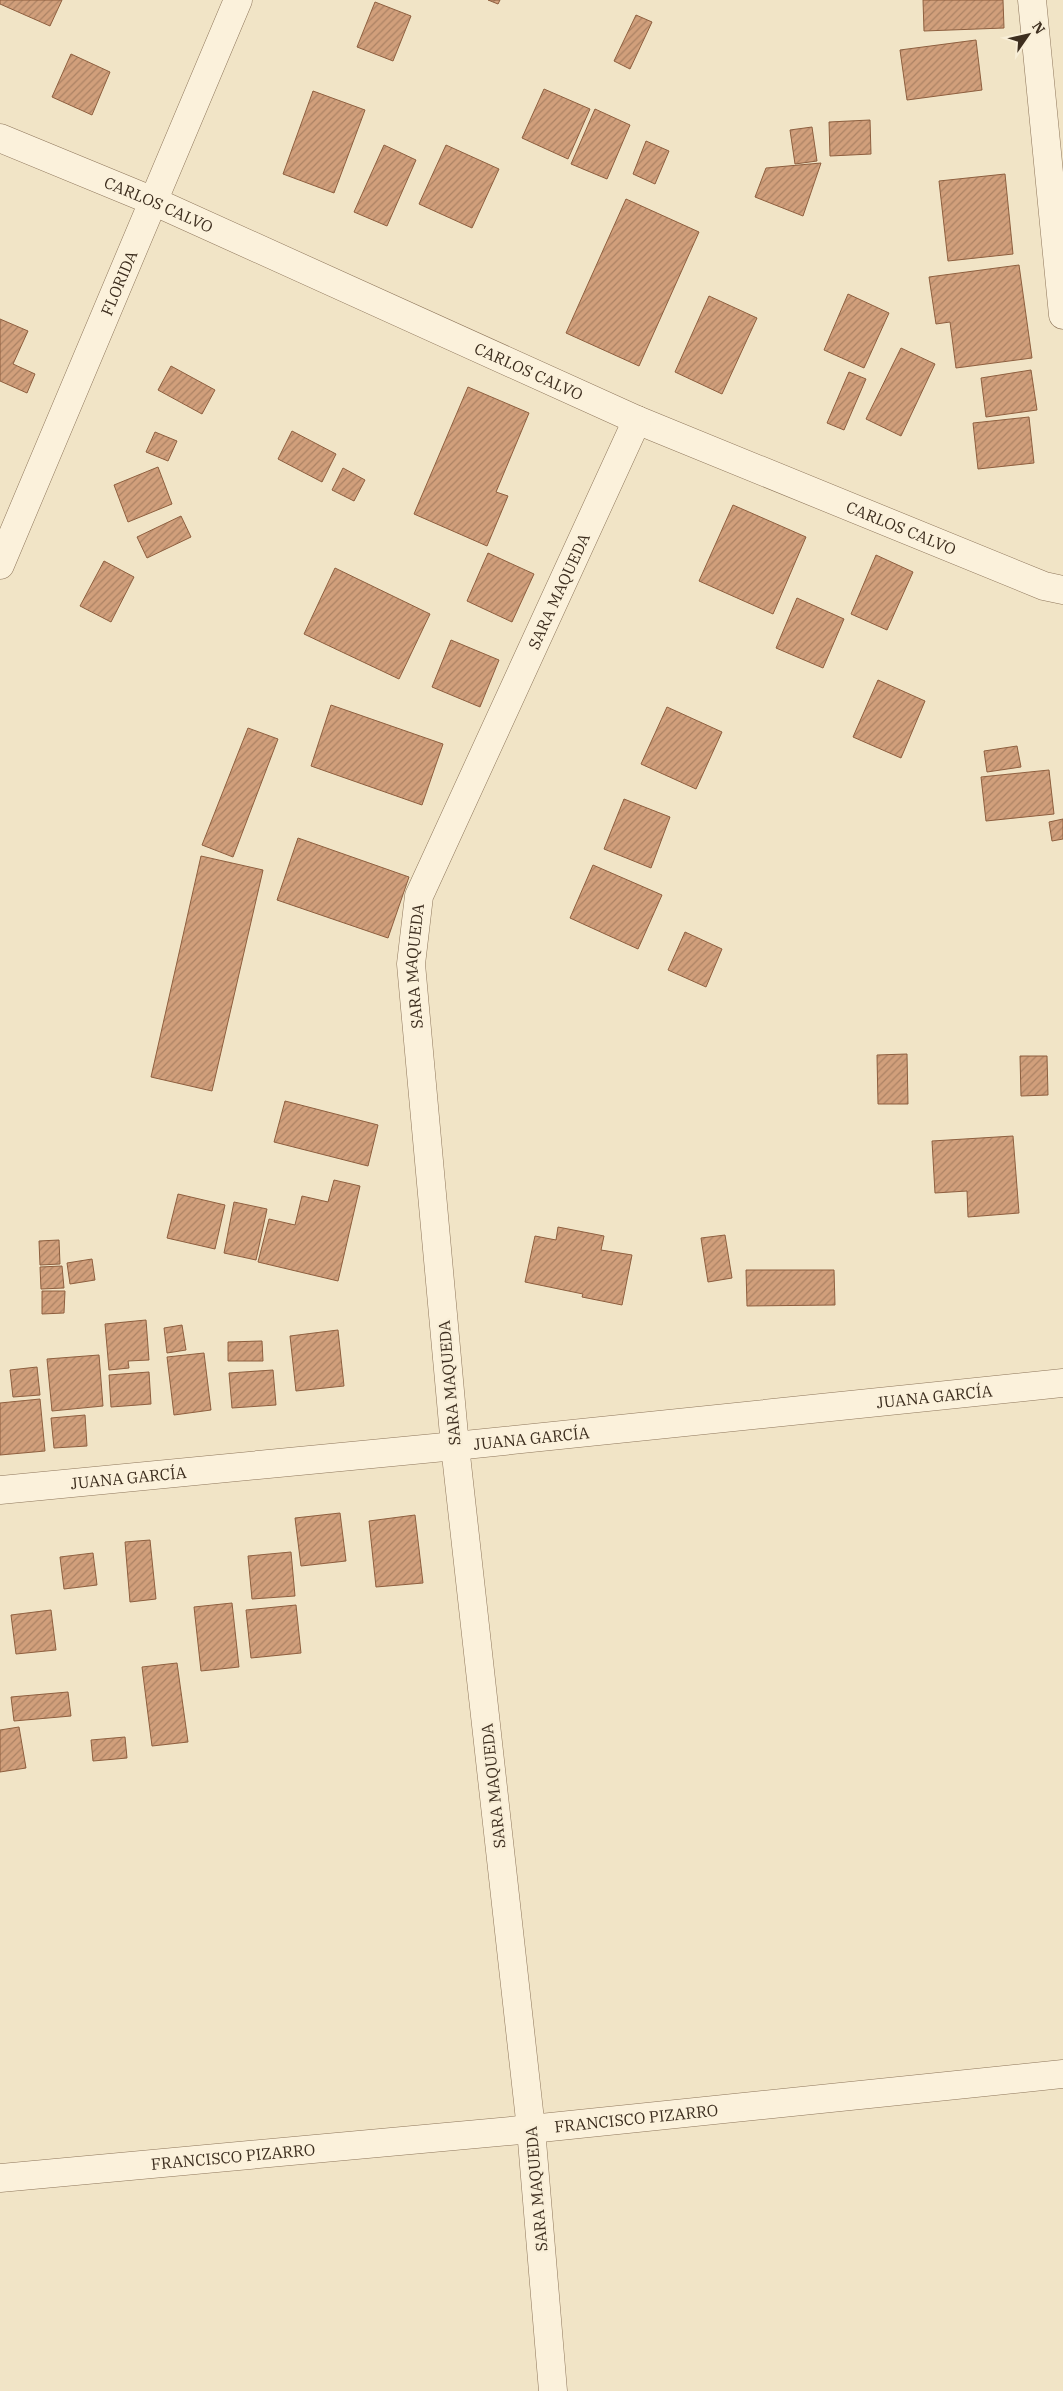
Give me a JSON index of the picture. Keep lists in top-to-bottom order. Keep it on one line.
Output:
{"streets":{"street":["CARLOS CALVO","FLORIDA","SARA MAQUEDA","JUANA GARCÍA","FRANCISCO PIZARRO"]},"crossings":[["CARLOS CALVO","FLORIDA"],["CARLOS CALVO","SARA MAQUEDA"],["SARA MAQUEDA","JUANA GARCÍA"],["SARA MAQUEDA","FRANCISCO PIZARRO"]],"north":"top right"}
